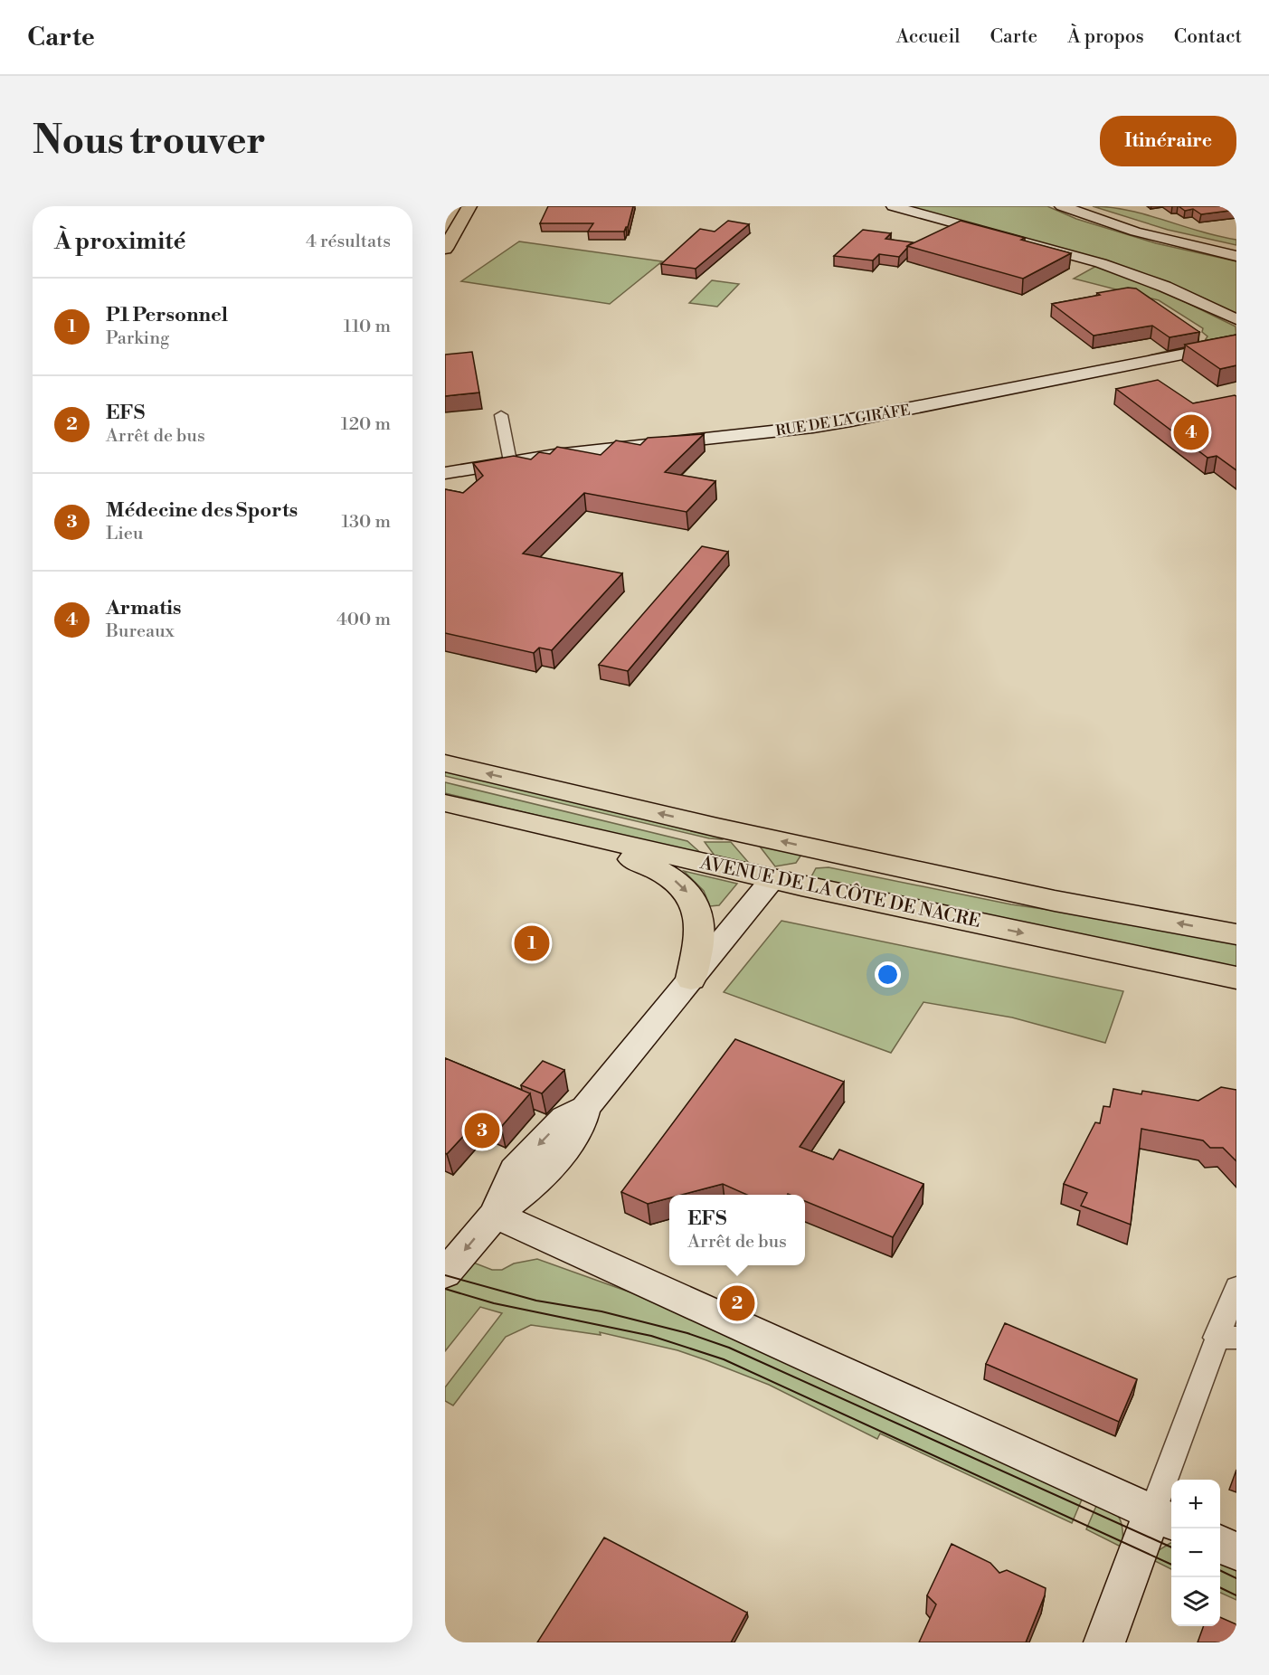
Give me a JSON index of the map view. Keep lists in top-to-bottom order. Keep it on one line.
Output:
{"streets":{"main road":["AVENUE DE LA CÔTE DE NACRE"],"street":["RUE DE LA GIRAFE"]},"page":{"header":"Carte","nav":["Accueil","Carte","À propos","Contact"],"buttons":"Itinéraire","title":"Nous trouver","heading":["À proximité","4 résultats"],"list":[{"mark":"1","name":"P1 Personnel","note":"Parking","value":"110 m"},{"mark":"2","name":"EFS","note":"Arrêt de bus","value":"120 m"},{"mark":"3","name":"Médecine des Sports","note":"Lieu","value":"130 m"},{"mark":"4","name":"Armatis","note":"Bureaux","value":"400 m"}],"pins":["4","1","3","2"],"popup":["EFS","Arrêt de bus"],"map_buttons":["+","−"]}}
